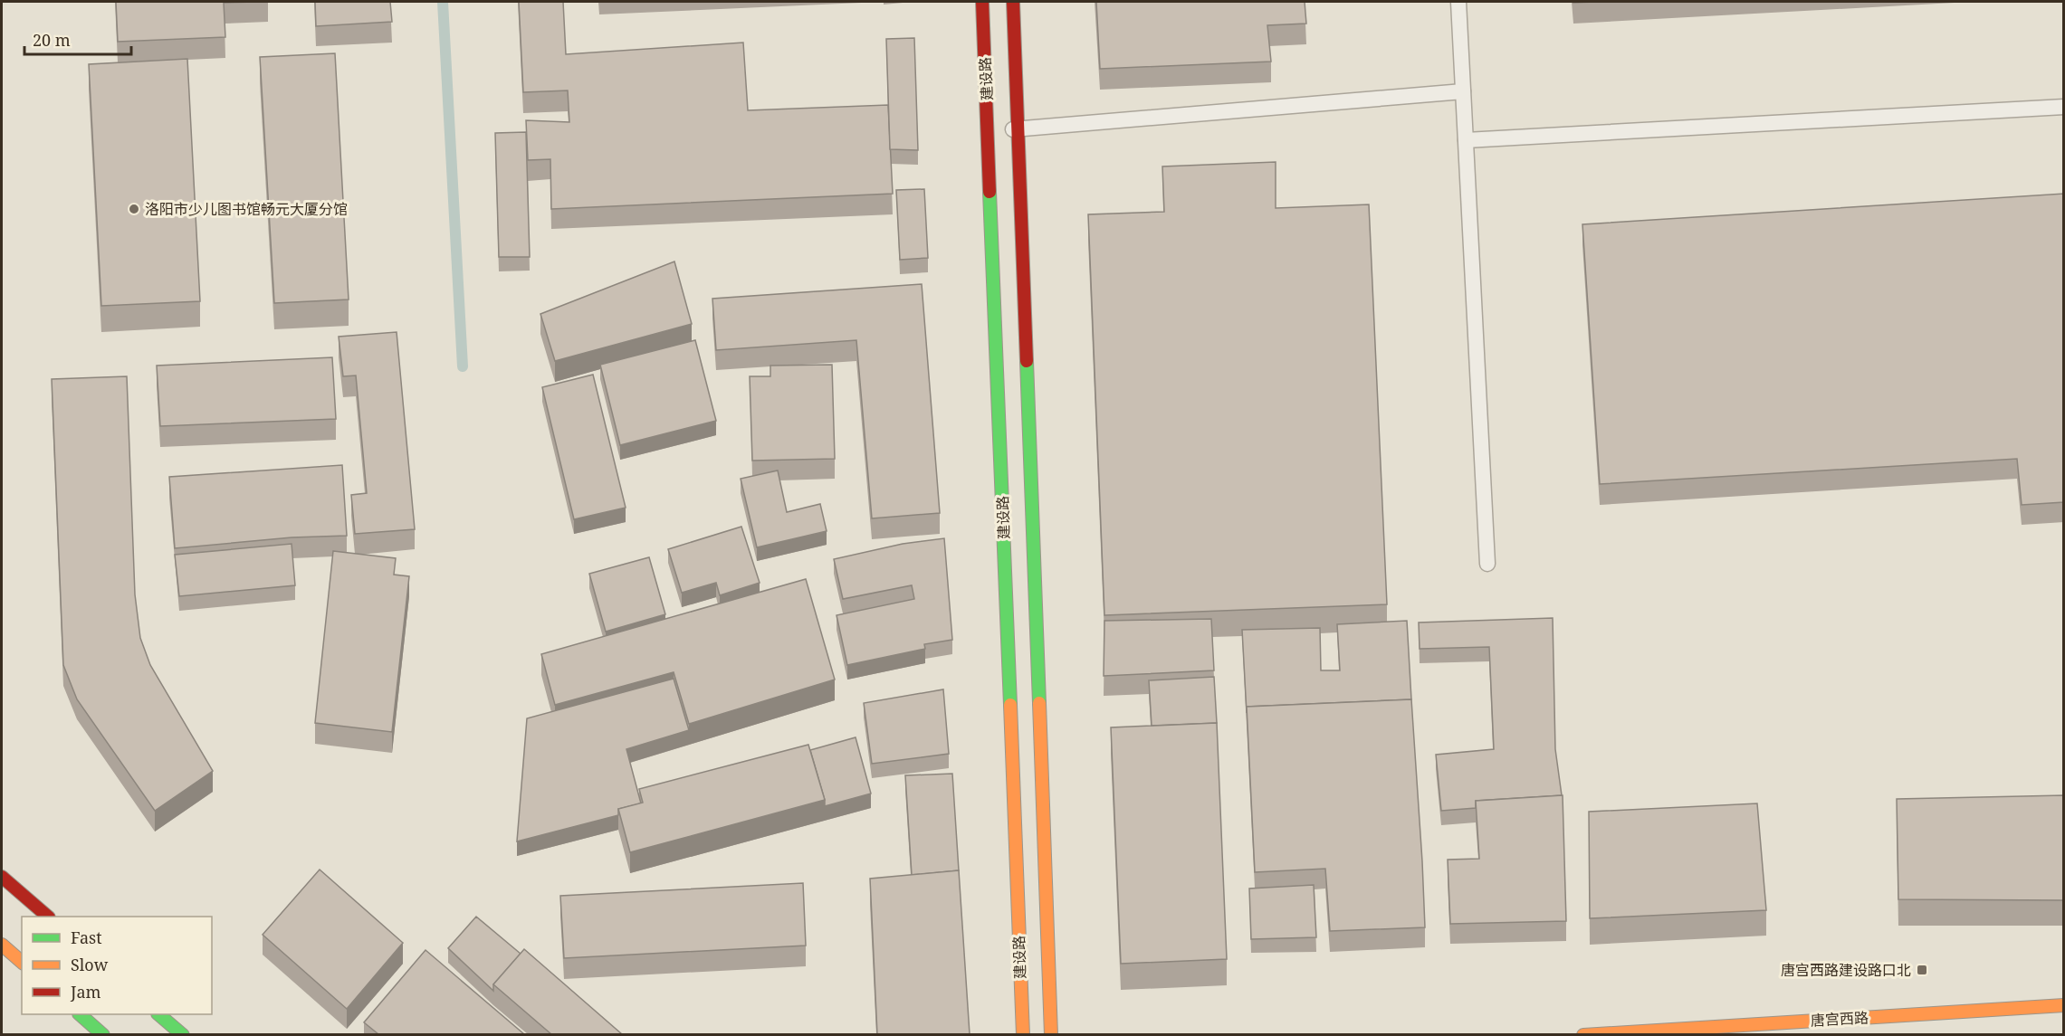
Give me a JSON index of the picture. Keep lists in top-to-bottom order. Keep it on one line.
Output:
{"streets":{"street":["建设路","唐宫西路"]},"places":{"other":["洛阳市少儿图书馆畅元大厦分馆"],"transit":["唐宫西路建设路口北"]},"legend":["Fast","Slow","Jam"],"scale_bar":"20 m"}
